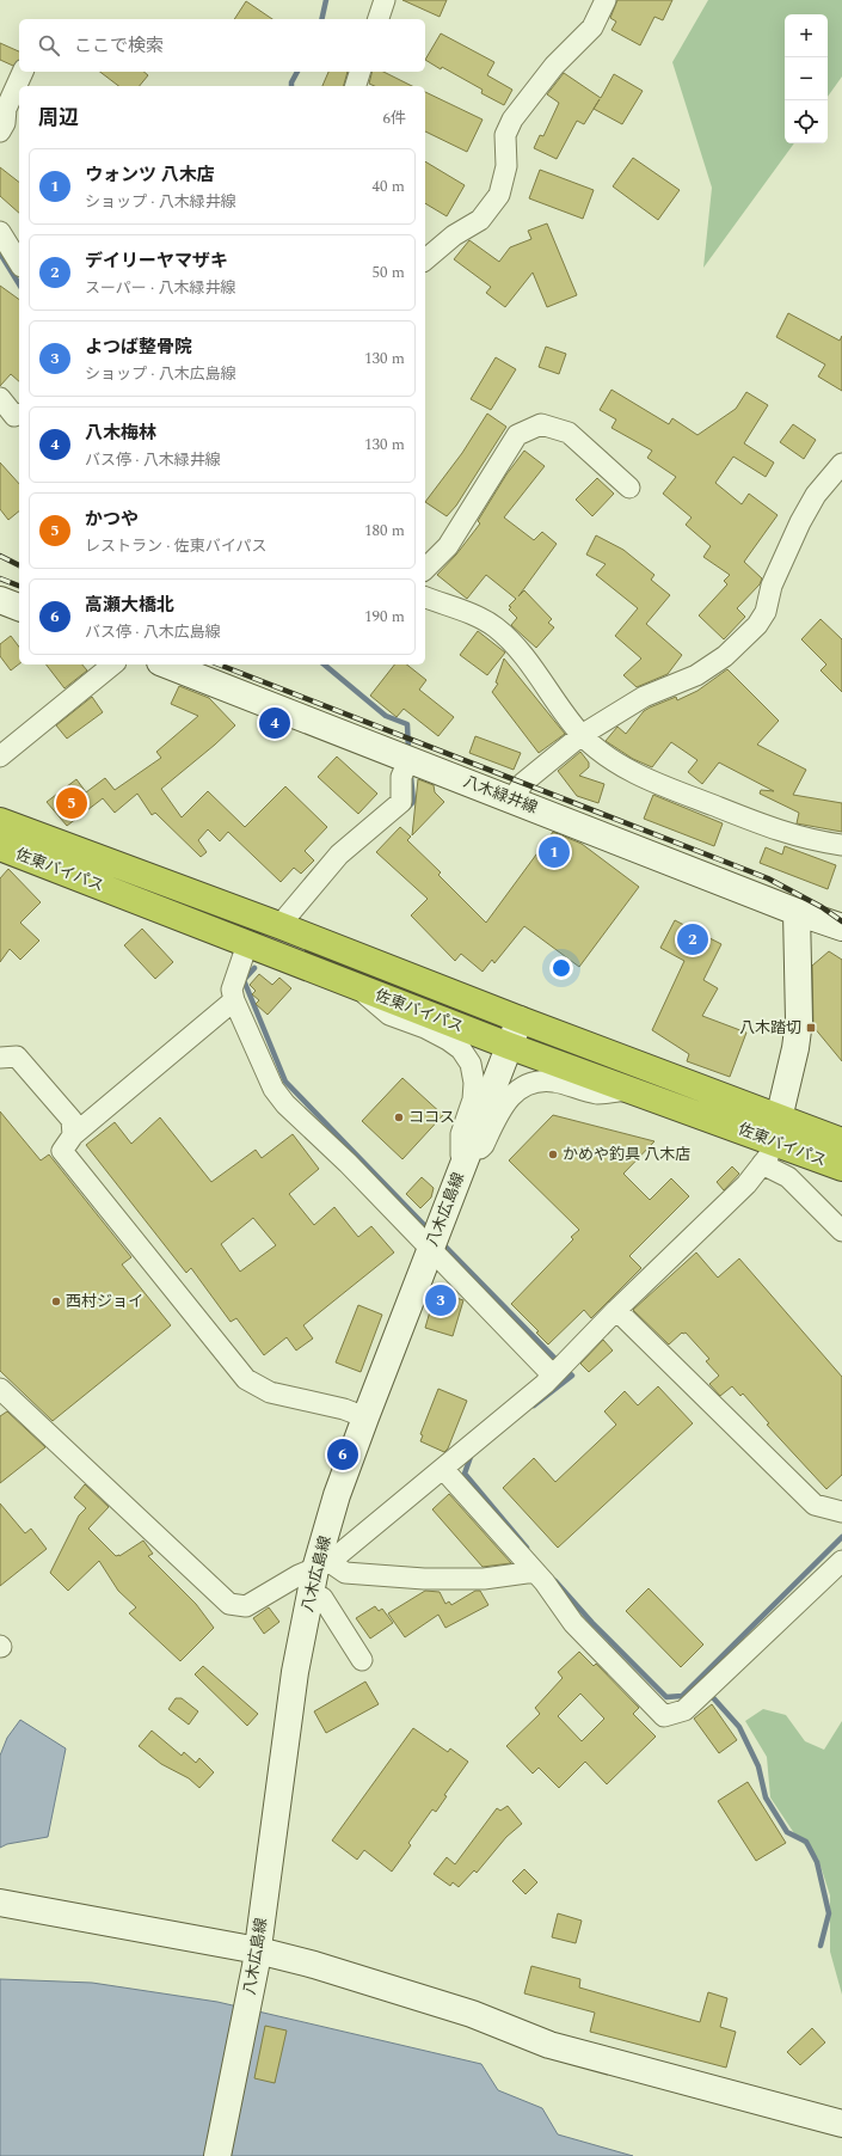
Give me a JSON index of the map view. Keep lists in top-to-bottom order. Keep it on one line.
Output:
{"streets":{"highway":["佐東バイパス"],"main road":["八木緑井線","八木広島線"]},"crossings":[["佐東バイパス","八木広島線"]],"places":{"transit":["八木踏切"],"other":["ココス","かめや釣具 八木店","西村ジョイ"]},"page":{"map_buttons":["+","−"],"search":"ここで検索","heading":["周辺","6件"],"list":[{"mark":"1","name":"ウォンツ 八木店","note":"ショップ · 八木緑井線","value":"40 m"},{"mark":"2","name":"デイリーヤマザキ","note":"スーパー · 八木緑井線","value":"50 m"},{"mark":"3","name":"よつば整骨院","note":"ショップ · 八木広島線","value":"130 m"},{"mark":"4","name":"八木梅林","note":"バス停 · 八木緑井線","value":"130 m"},{"mark":"5","name":"かつや","note":"レストラン · 佐東バイパス","value":"180 m"},{"mark":"6","name":"高瀬大橋北","note":"バス停 · 八木広島線","value":"190 m"}],"pins":["4","5","1","2","3","6"]}}
